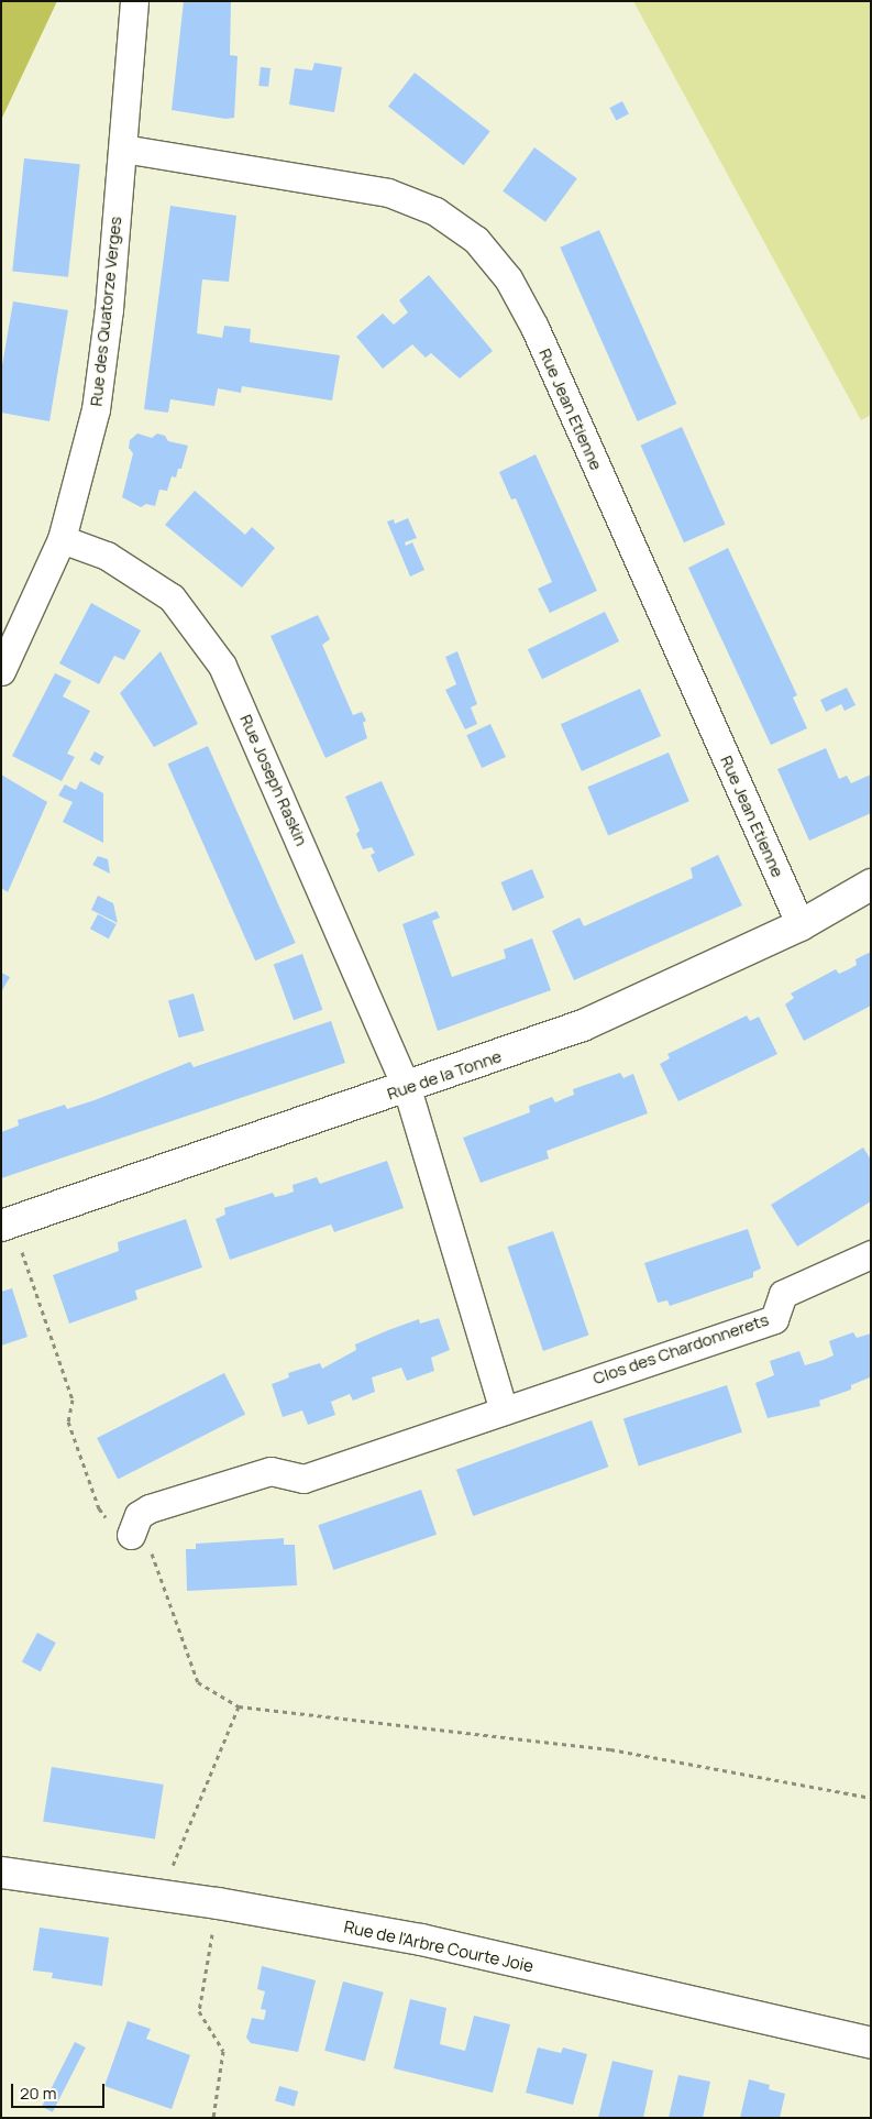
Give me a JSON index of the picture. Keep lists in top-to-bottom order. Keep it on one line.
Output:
{"streets":{"street":["Rue des Quatorze Verges","Rue Jean Etienne","Rue Joseph Raskin","Rue de la Tonne","Clos des Chardonnerets","Rue de l'Arbre Courte Joie"]},"crossings":[["Rue des Quatorze Verges","Rue Jean Etienne"],["Rue des Quatorze Verges","Rue Joseph Raskin"],["Rue Jean Etienne","Rue de la Tonne"],["Rue Joseph Raskin","Rue de la Tonne"]],"scale_bar":"20 m"}
